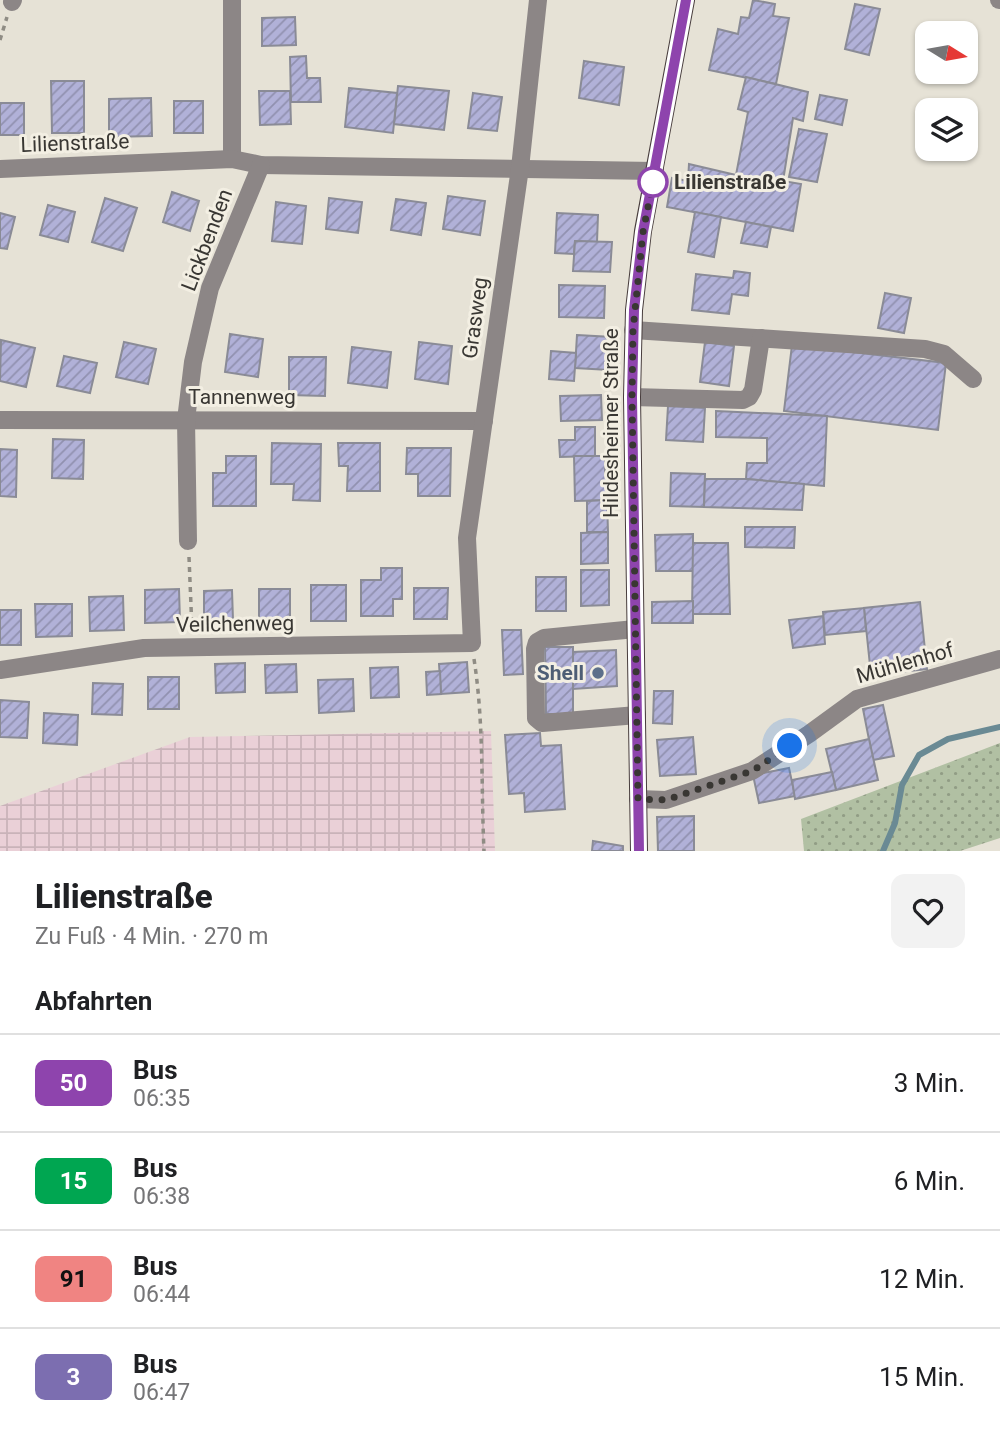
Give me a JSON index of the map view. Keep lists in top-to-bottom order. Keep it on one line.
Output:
{"streets":{"main road":["Hildesheimer Straße"],"street":["Lilienstraße","Lickbenden","Grasweg","Tannenweg","Veilchenweg","Mühlenhof"]},"crossings":[["Lilienstraße","Lickbenden"],["Lilienstraße","Grasweg"],["Lilienstraße","Hildesheimer Straße"],["Lickbenden","Tannenweg"],["Grasweg","Tannenweg"],["Grasweg","Veilchenweg"],["Hildesheimer Straße","Mühlenhof"]],"places":["Lilienstraße","Shell"],"lines":["bus line 50"],"north":"right","page":{"heading":[["Lilienstraße","Zu Fuß · 4 Min. · 270 m"],"Abfahrten"],"list":[{"mark":"50","name":"Bus","note":"06:35","value":"3 Min."},{"mark":"15","name":"Bus","note":"06:38","value":"6 Min."},{"mark":"91","name":"Bus","note":"06:44","value":"12 Min."},{"mark":"3","name":"Bus","note":"06:47","value":"15 Min."}]}}
